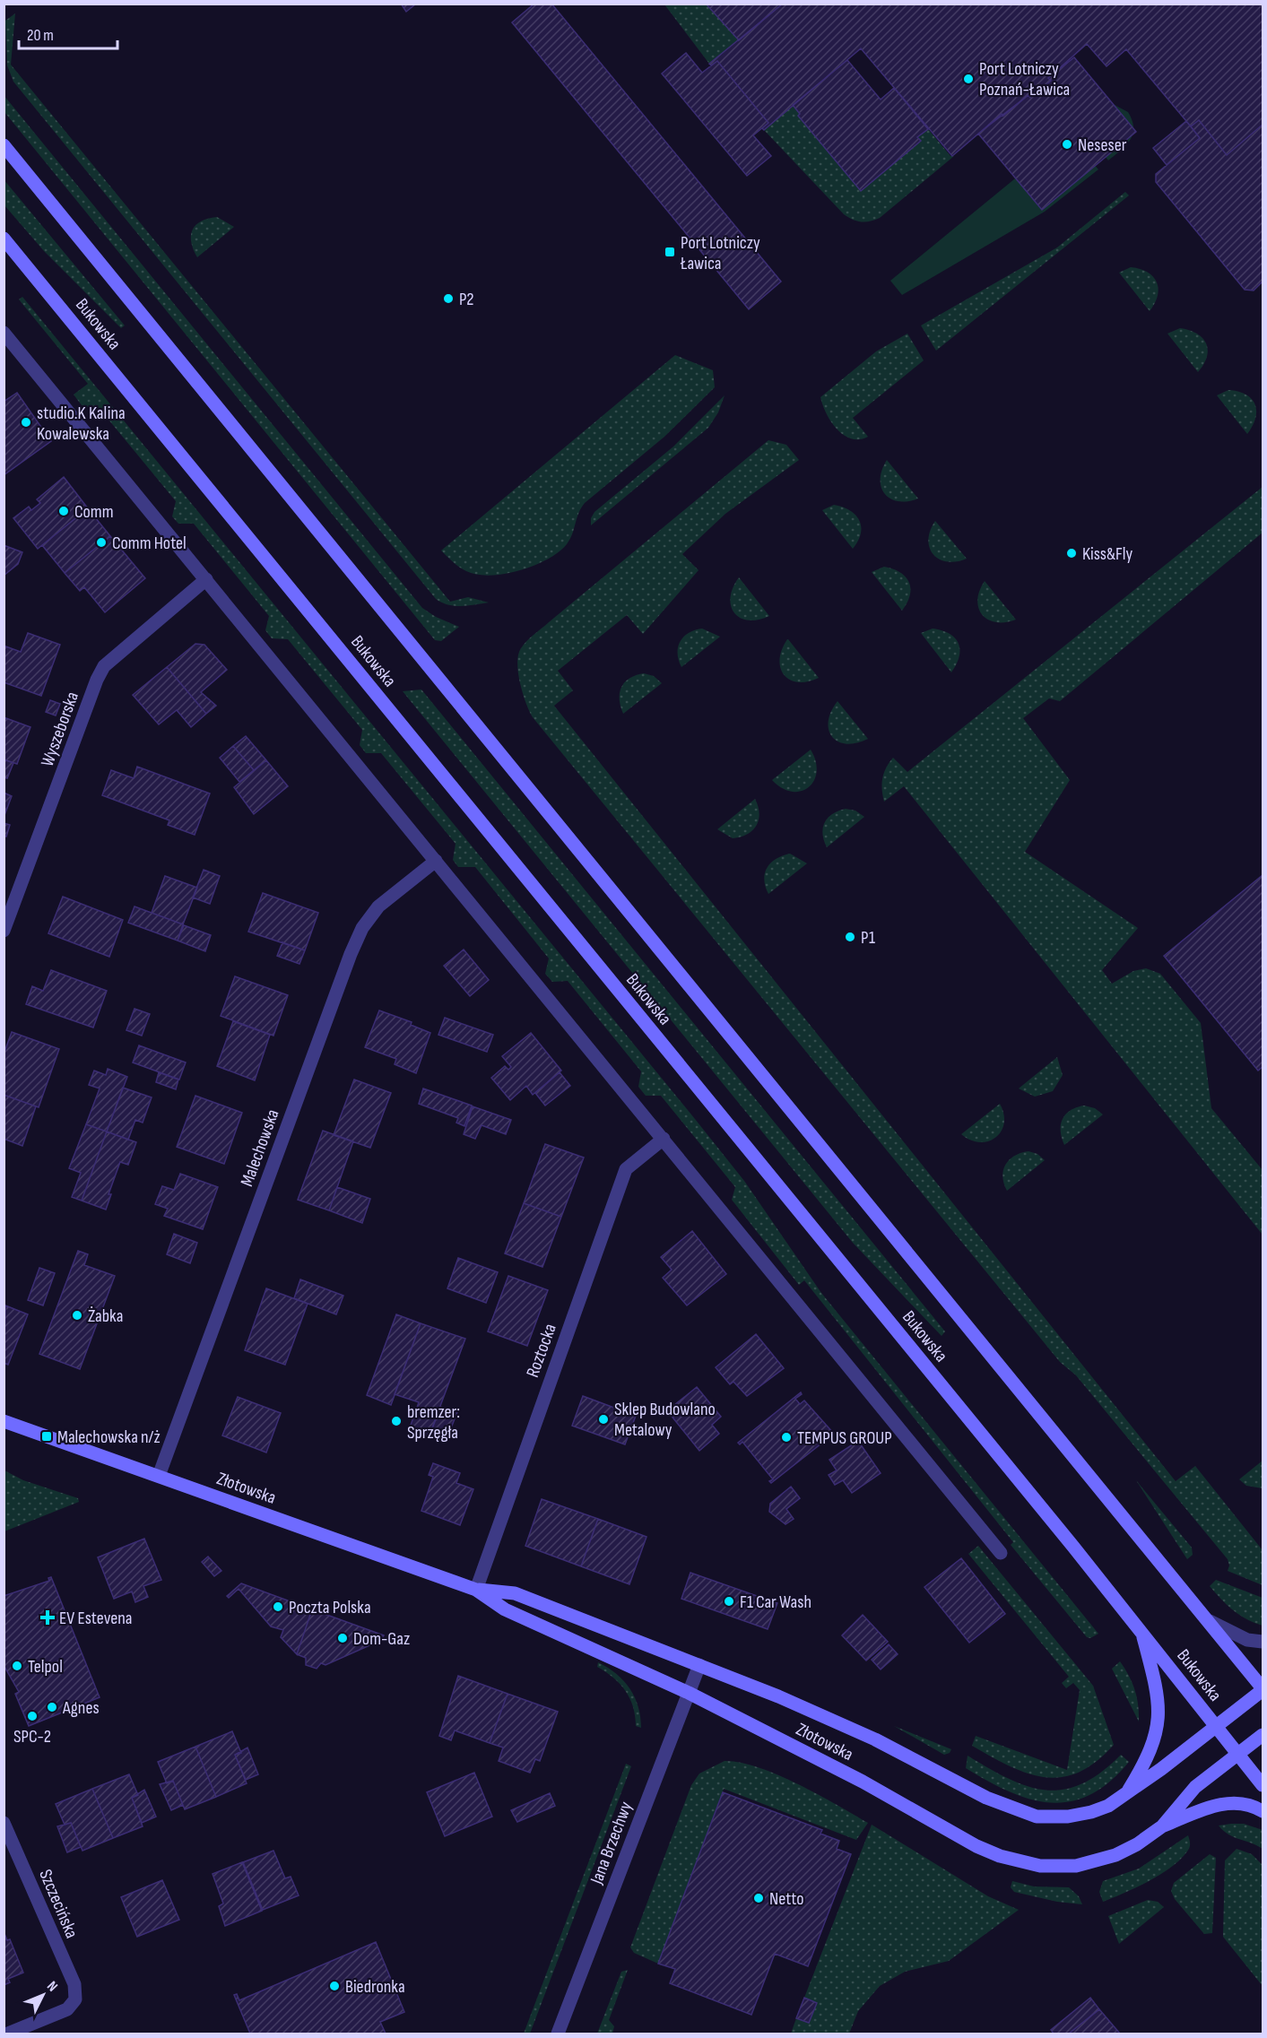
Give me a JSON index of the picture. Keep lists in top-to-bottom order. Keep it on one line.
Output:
{"streets":{"main road":["Bukowska","Złotowska"],"street":["Wyszeborska","Malechowska","Roztocka","Jana Brzechwy","Szczecińska"]},"crossings":[["Bukowska","Złotowska"],["Malechowska","Złotowska"],["Roztocka","Złotowska"],["Złotowska","Jana Brzechwy"]],"places":{"other":["Port Lotniczy Poznań-Ławica","Neseser","P2","studio.K Kalina Kowalewska","Comm","Comm Hotel","Kiss&Fly","P1","Żabka","Sklep Budowlano Metalowy","bremzer: Sprzęgła","TEMPUS GROUP","F1 Car Wash","Poczta Polska","Dom-Gaz","Telpol","Agnes","SPC-2","Netto","Biedronka"],"transit":["Port Lotniczy Ławica","Malechowska n/ż"],"health":["EV Estevena"]},"scale_bar":"20 m","north":"top right"}
